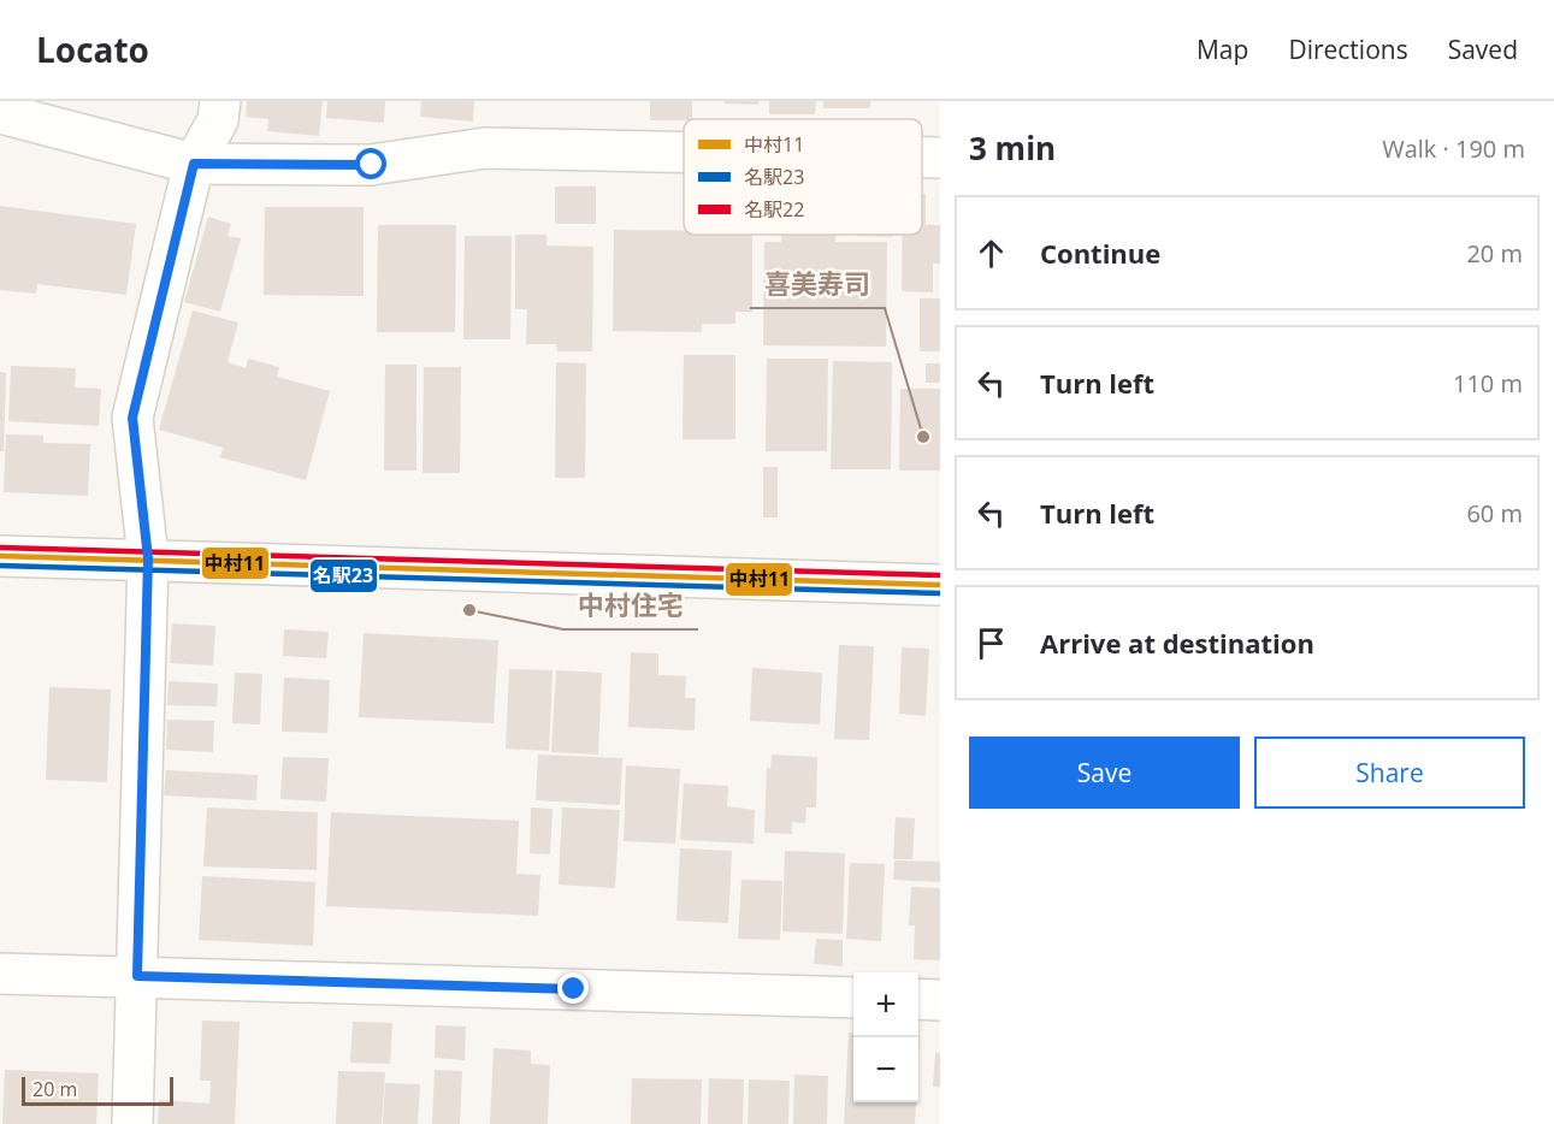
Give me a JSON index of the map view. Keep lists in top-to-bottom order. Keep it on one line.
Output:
{"places":["喜美寿司","中村住宅"],"lines":["transit line 名駅22","transit line 中村11","transit line 名駅23"],"legend":["中村11","名駅23","名駅22"],"scale_bar":"20 m","page":{"header":"Locato","nav":["Map","Directions","Saved"],"heading":["3 min","Walk · 190 m"],"list":[["Continue","20 m"],["Turn left","110 m"],["Turn left","60 m"],"Arrive at destination"],"buttons":["Save","Share"],"map_buttons":["+","−"],"scale":"20 m"}}
